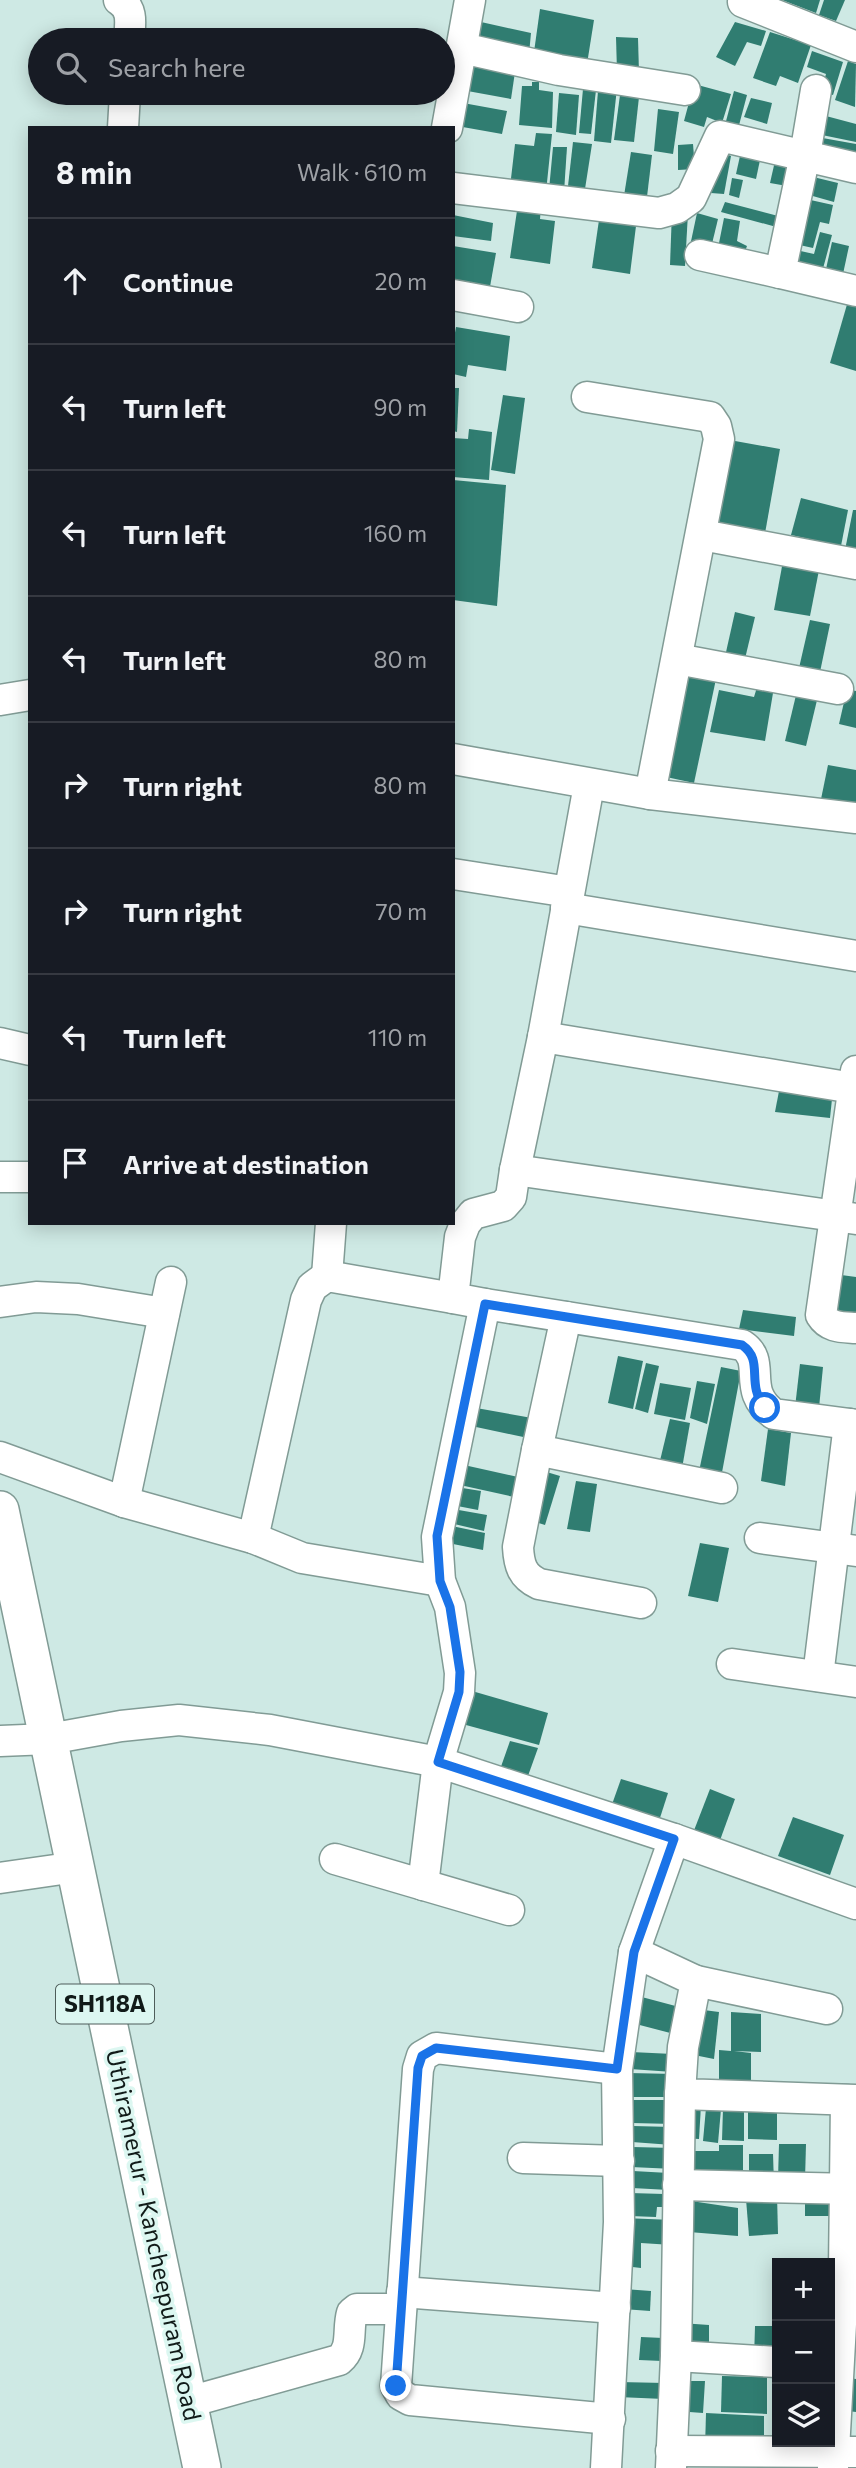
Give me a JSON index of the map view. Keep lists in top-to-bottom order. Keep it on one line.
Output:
{"streets":{"main road":["SH118A","Uthiramerur - Kancheepuram Road"]},"page":{"search":"Search here","heading":["8 min","Walk · 610 m"],"list":[["Continue","20 m"],["Turn left","90 m"],["Turn left","160 m"],["Turn left","80 m"],["Turn right","80 m"],["Turn right","70 m"],["Turn left","110 m"],"Arrive at destination"],"map_buttons":["+","−"]}}
